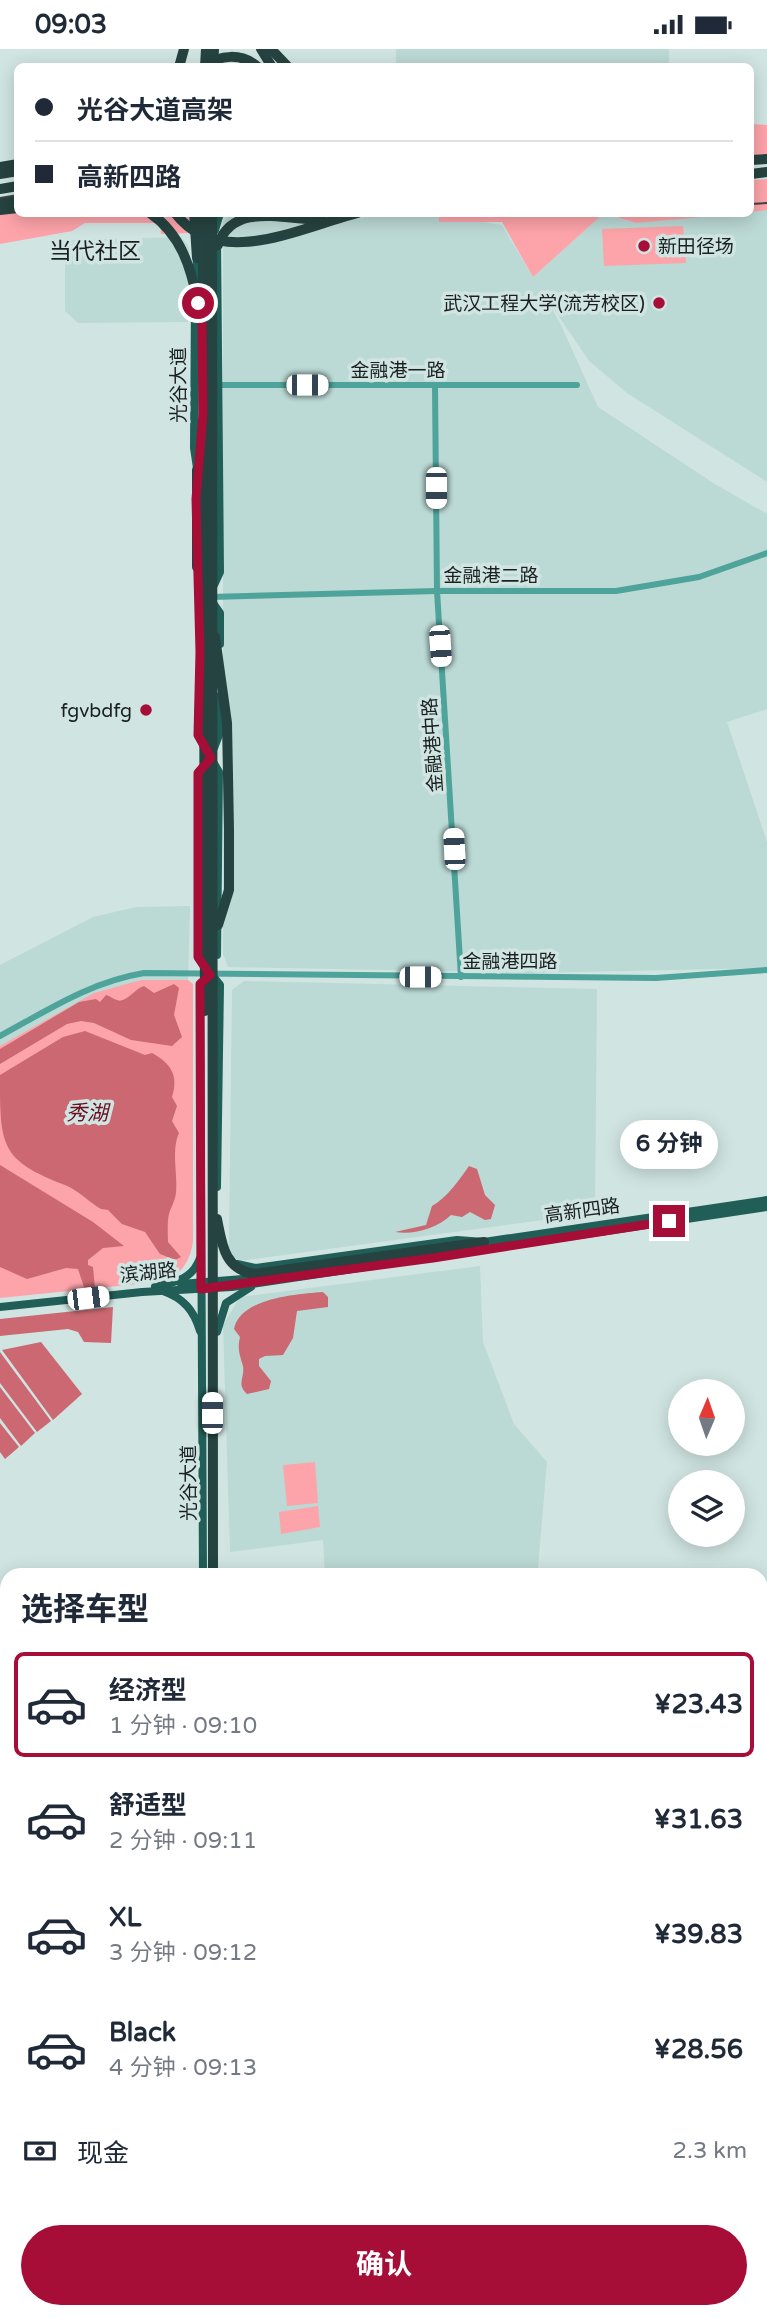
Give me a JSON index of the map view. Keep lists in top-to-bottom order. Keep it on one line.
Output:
{"streets":{"main road":["光谷大道","高新四路","滨湖路"],"street":["金融港一路","金融港二路","金融港中路","金融港四路"]},"crossings":[["金融港一路","光谷大道"],["金融港一路","金融港中路"],["光谷大道","金融港二路"],["光谷大道","金融港四路"],["光谷大道","高新四路"],["光谷大道","滨湖路"],["金融港二路","金融港中路"],["金融港中路","金融港四路"],["高新四路","滨湖路"]],"districts":["当代社区"],"water":["秀湖"],"places":["新田径场","武汉工程大学(流芳校区)","fgvbdfg"],"north":"top","page":{"status":"09:03","banner":["光谷大道高架","高新四路"],"bubble":"6 分钟","heading":"选择车型","list":[{"name":"经济型","note":"1 分钟 · 09:10","value":"¥23.43"},{"name":"舒适型","note":"2 分钟 · 09:11","value":"¥31.63"},{"name":"XL","note":"3 分钟 · 09:12","value":"¥39.83"},{"name":"Black","note":"4 分钟 · 09:13","value":"¥28.56"}],"pay":["现金","2.3 km"],"buttons":"确认"}}
